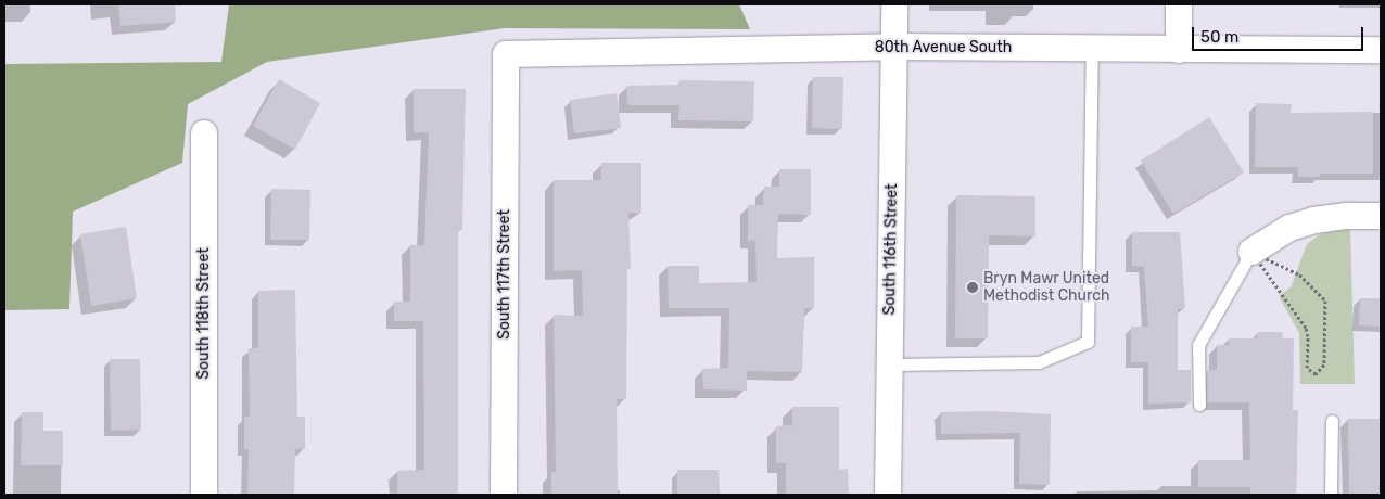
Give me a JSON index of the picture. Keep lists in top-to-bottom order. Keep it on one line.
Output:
{"streets":{"street":["80th Avenue South","South 116th Street","South 117th Street","South 118th Street"]},"crossings":[["80th Avenue South","South 116th Street"],["80th Avenue South","South 117th Street"]],"places":["Bryn Mawr United Methodist Church"],"scale_bar":"50 m"}
